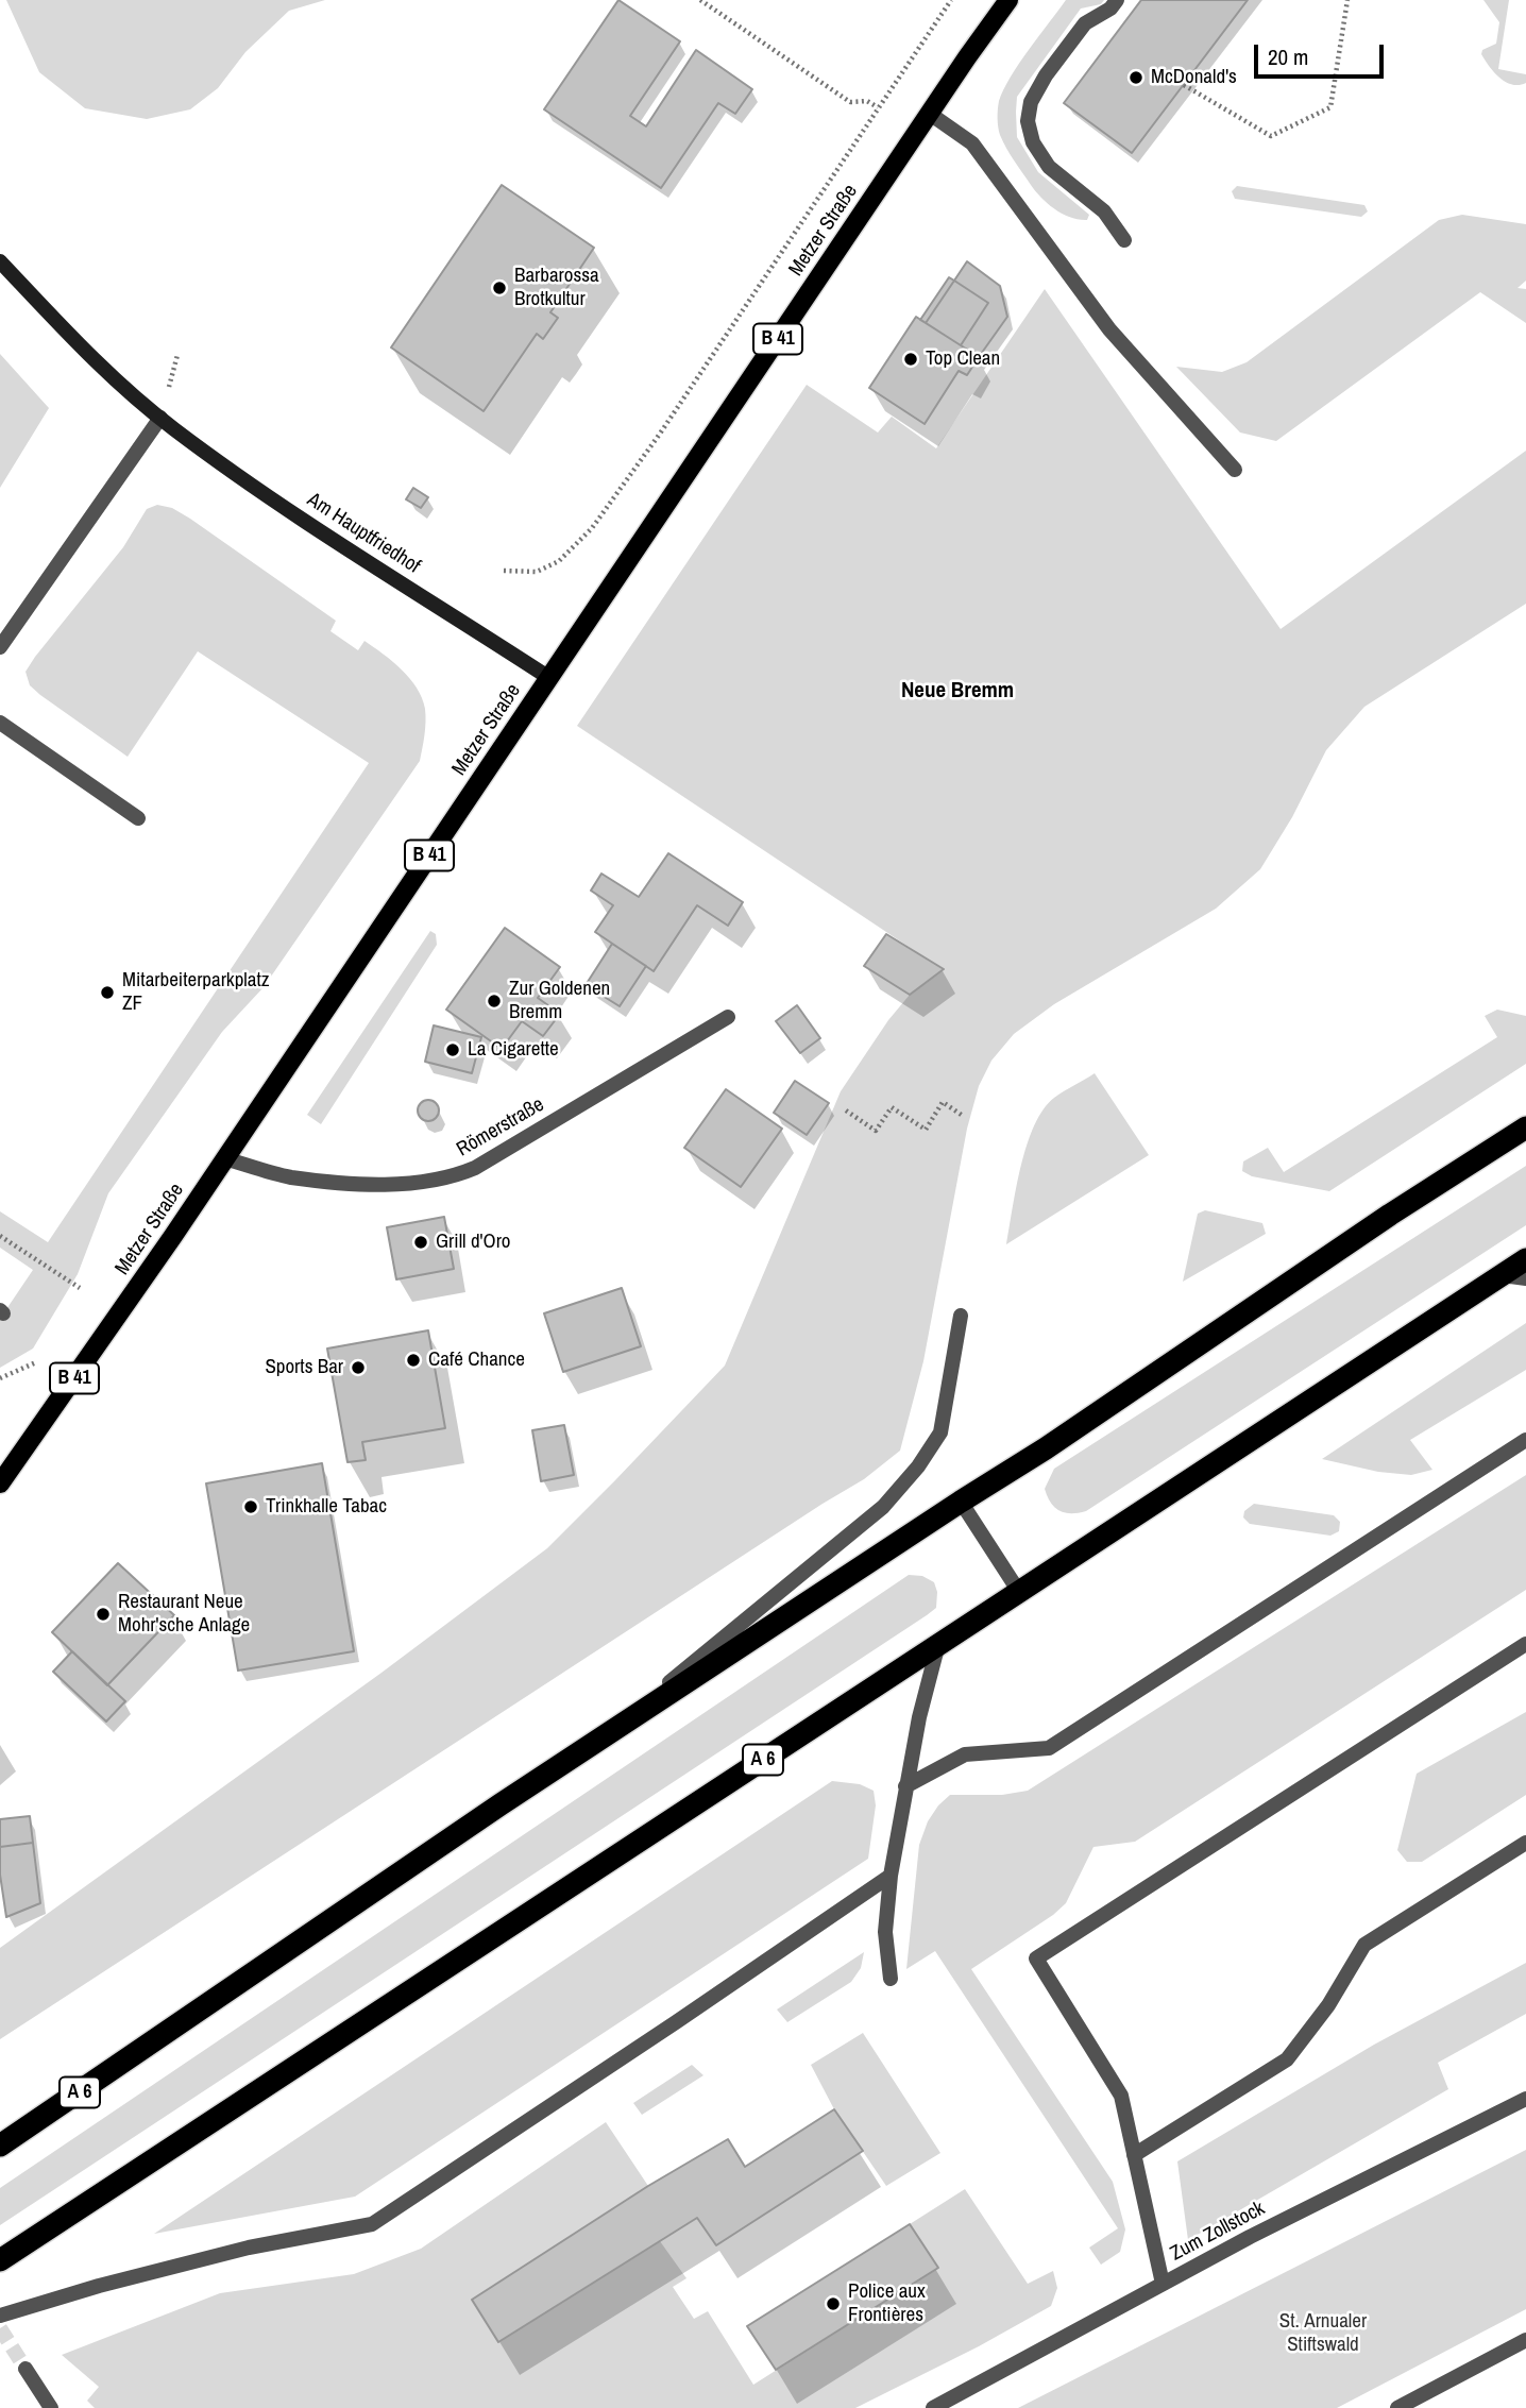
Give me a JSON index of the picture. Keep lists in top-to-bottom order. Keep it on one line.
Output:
{"streets":{"highway":["A 6"],"main road":["Metzer Straße","B 41","Am Hauptfriedhof"],"street":["Römerstraße","Zum Zollstock"]},"crossings":[["Metzer Straße","Am Hauptfriedhof"],["Metzer Straße","Römerstraße"]],"districts":["Neue Bremm"],"parks":["St. Arnualer Stiftswald"],"places":["McDonald's","Barbarossa Brotkultur","Top Clean","Mitarbeiterparkplatz ZF","Zur Goldenen Bremm","La Cigarette","Grill d'Oro","Café Chance","Sports Bar","Trinkhalle Tabac","Restaurant Neue Mohr'sche Anlage","Police aux Frontières"],"scale_bar":"20 m"}
